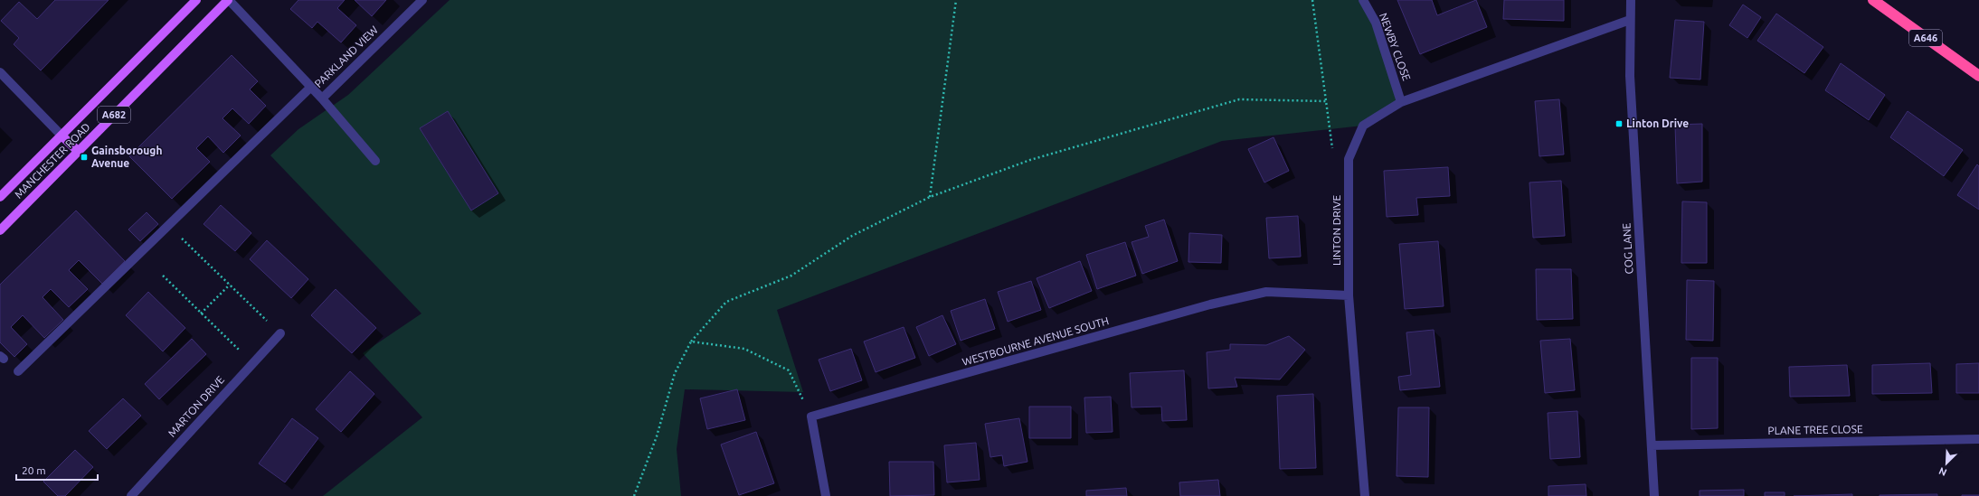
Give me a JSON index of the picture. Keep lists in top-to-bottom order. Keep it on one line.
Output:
{"streets":{"highway":["A646"],"main road":["A682","MANCHESTER ROAD"],"street":["NEWBY CLOSE","PARKLAND VIEW","LINTON DRIVE","COG LANE","WESTBOURNE AVENUE SOUTH","MARTON DRIVE","PLANE TREE CLOSE"]},"crossings":[["NEWBY CLOSE","LINTON DRIVE"],["PARKLAND VIEW","MANCHESTER ROAD"],["LINTON DRIVE","COG LANE"],["LINTON DRIVE","WESTBOURNE AVENUE SOUTH"],["COG LANE","PLANE TREE CLOSE"]],"places":{"transit":["Linton Drive","Gainsborough Avenue"]},"scale_bar":"20 m","north":"bottom left"}
